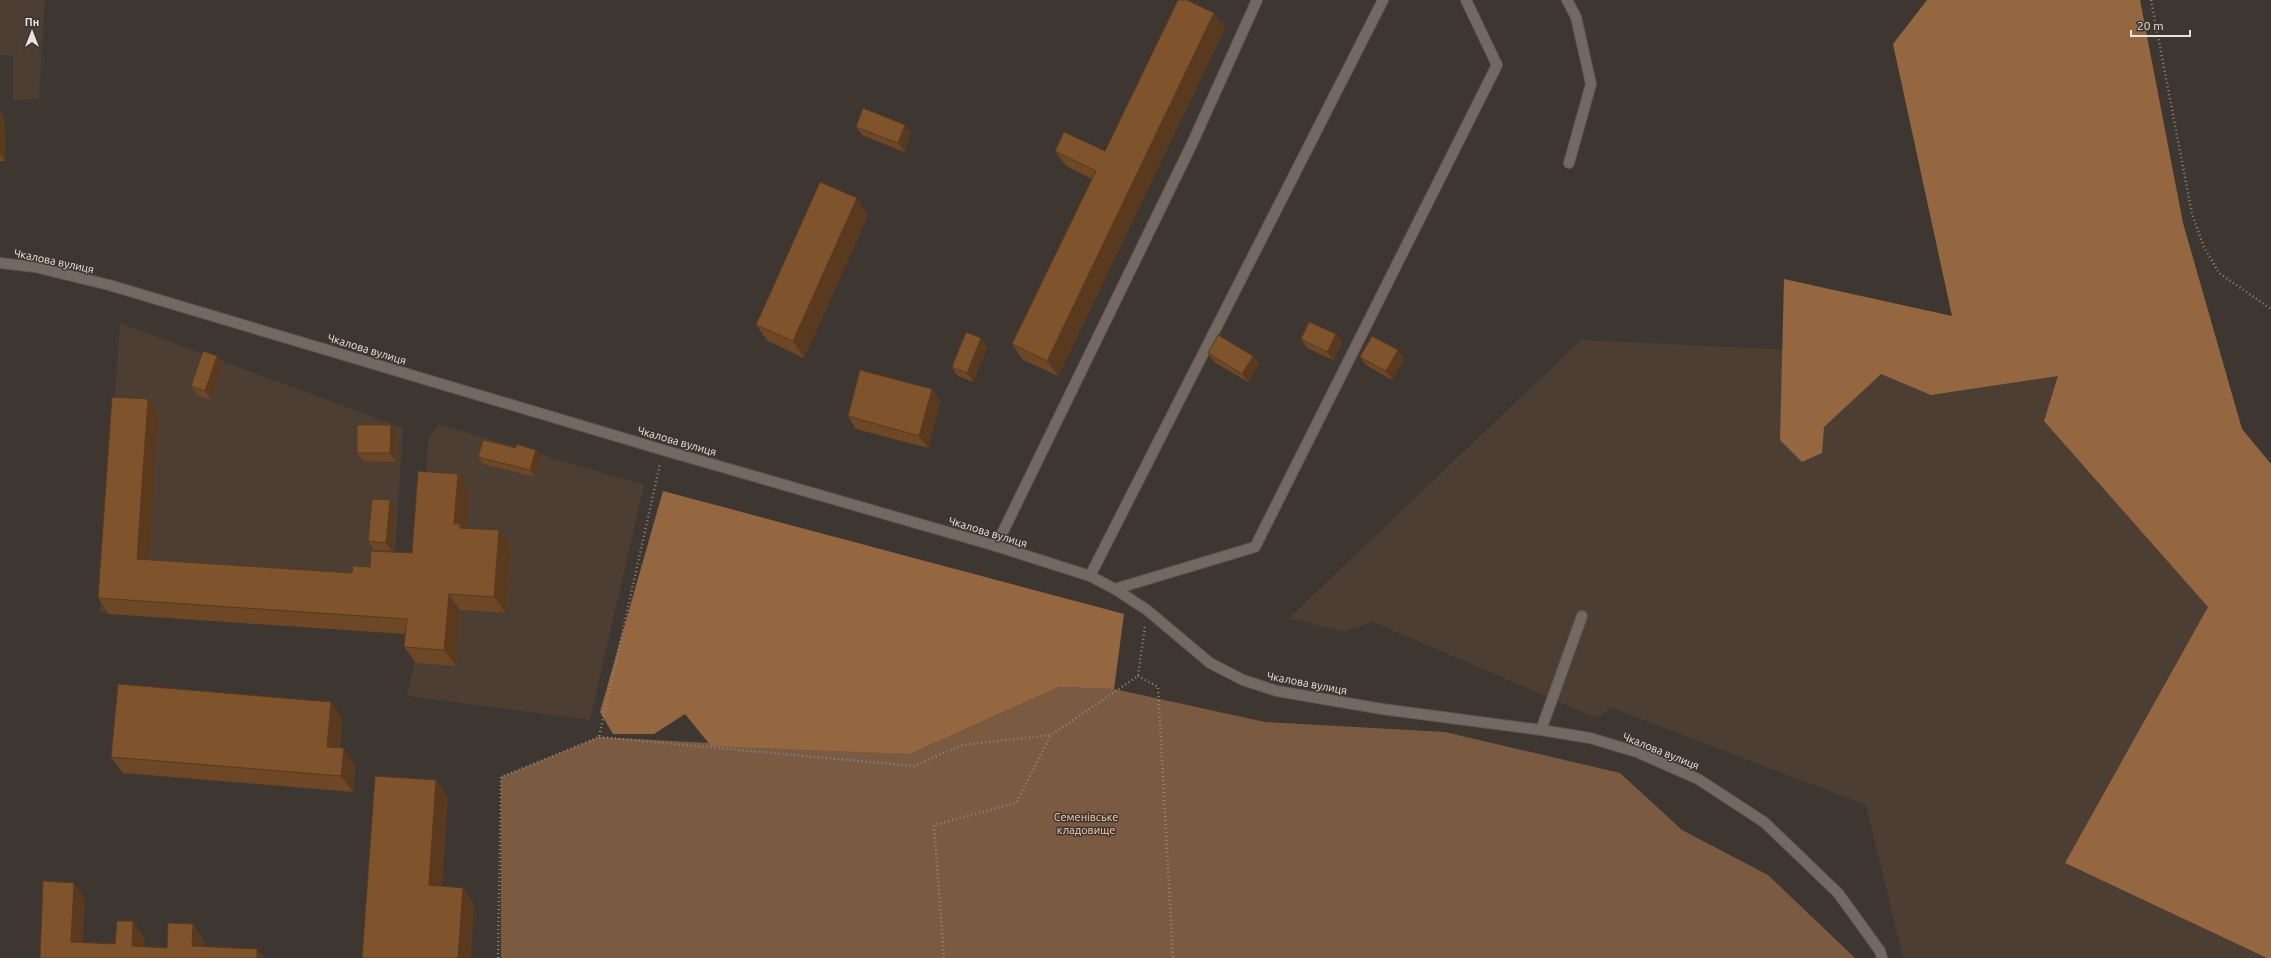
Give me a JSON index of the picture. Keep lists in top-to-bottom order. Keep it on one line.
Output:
{"streets":{"street":["Чкалова вулиця"]},"parks":["Семенівське кладовище"],"scale_bar":"20 m","north":"top"}
